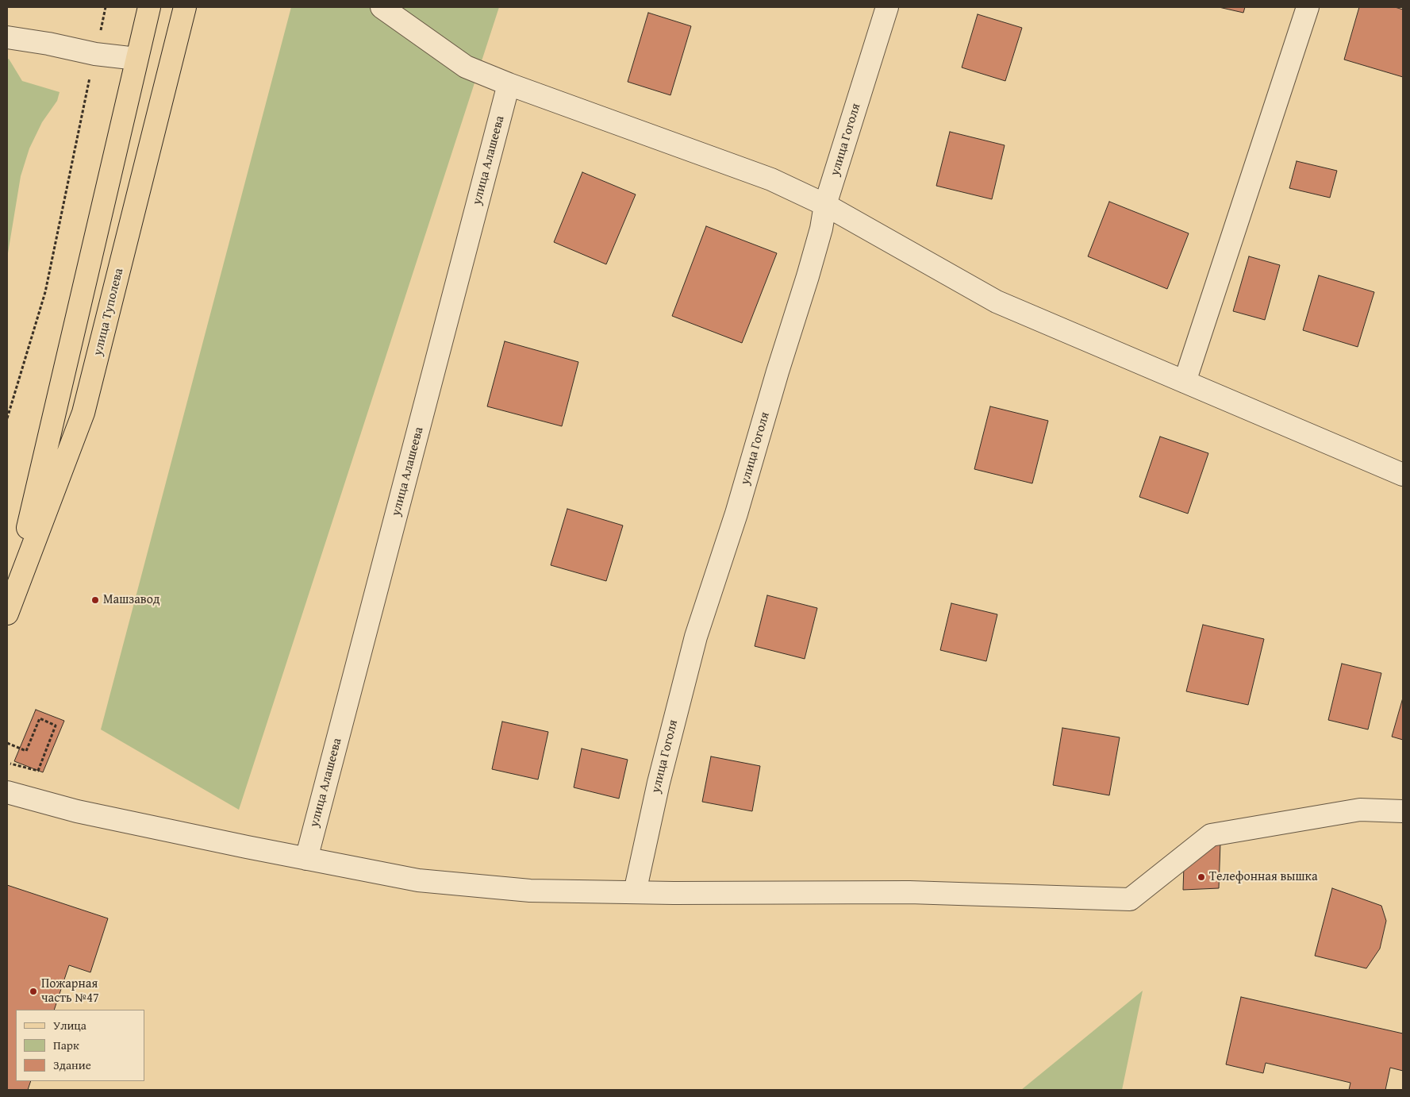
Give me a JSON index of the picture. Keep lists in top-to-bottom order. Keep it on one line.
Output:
{"streets":{"main road":["улица Туполева"],"street":["улица Гоголя","улица Алашеева"]},"places":["Машзавод","Телефонная вышка","Пожарная часть №47"],"legend":["Улица","Парк","Здание"]}
